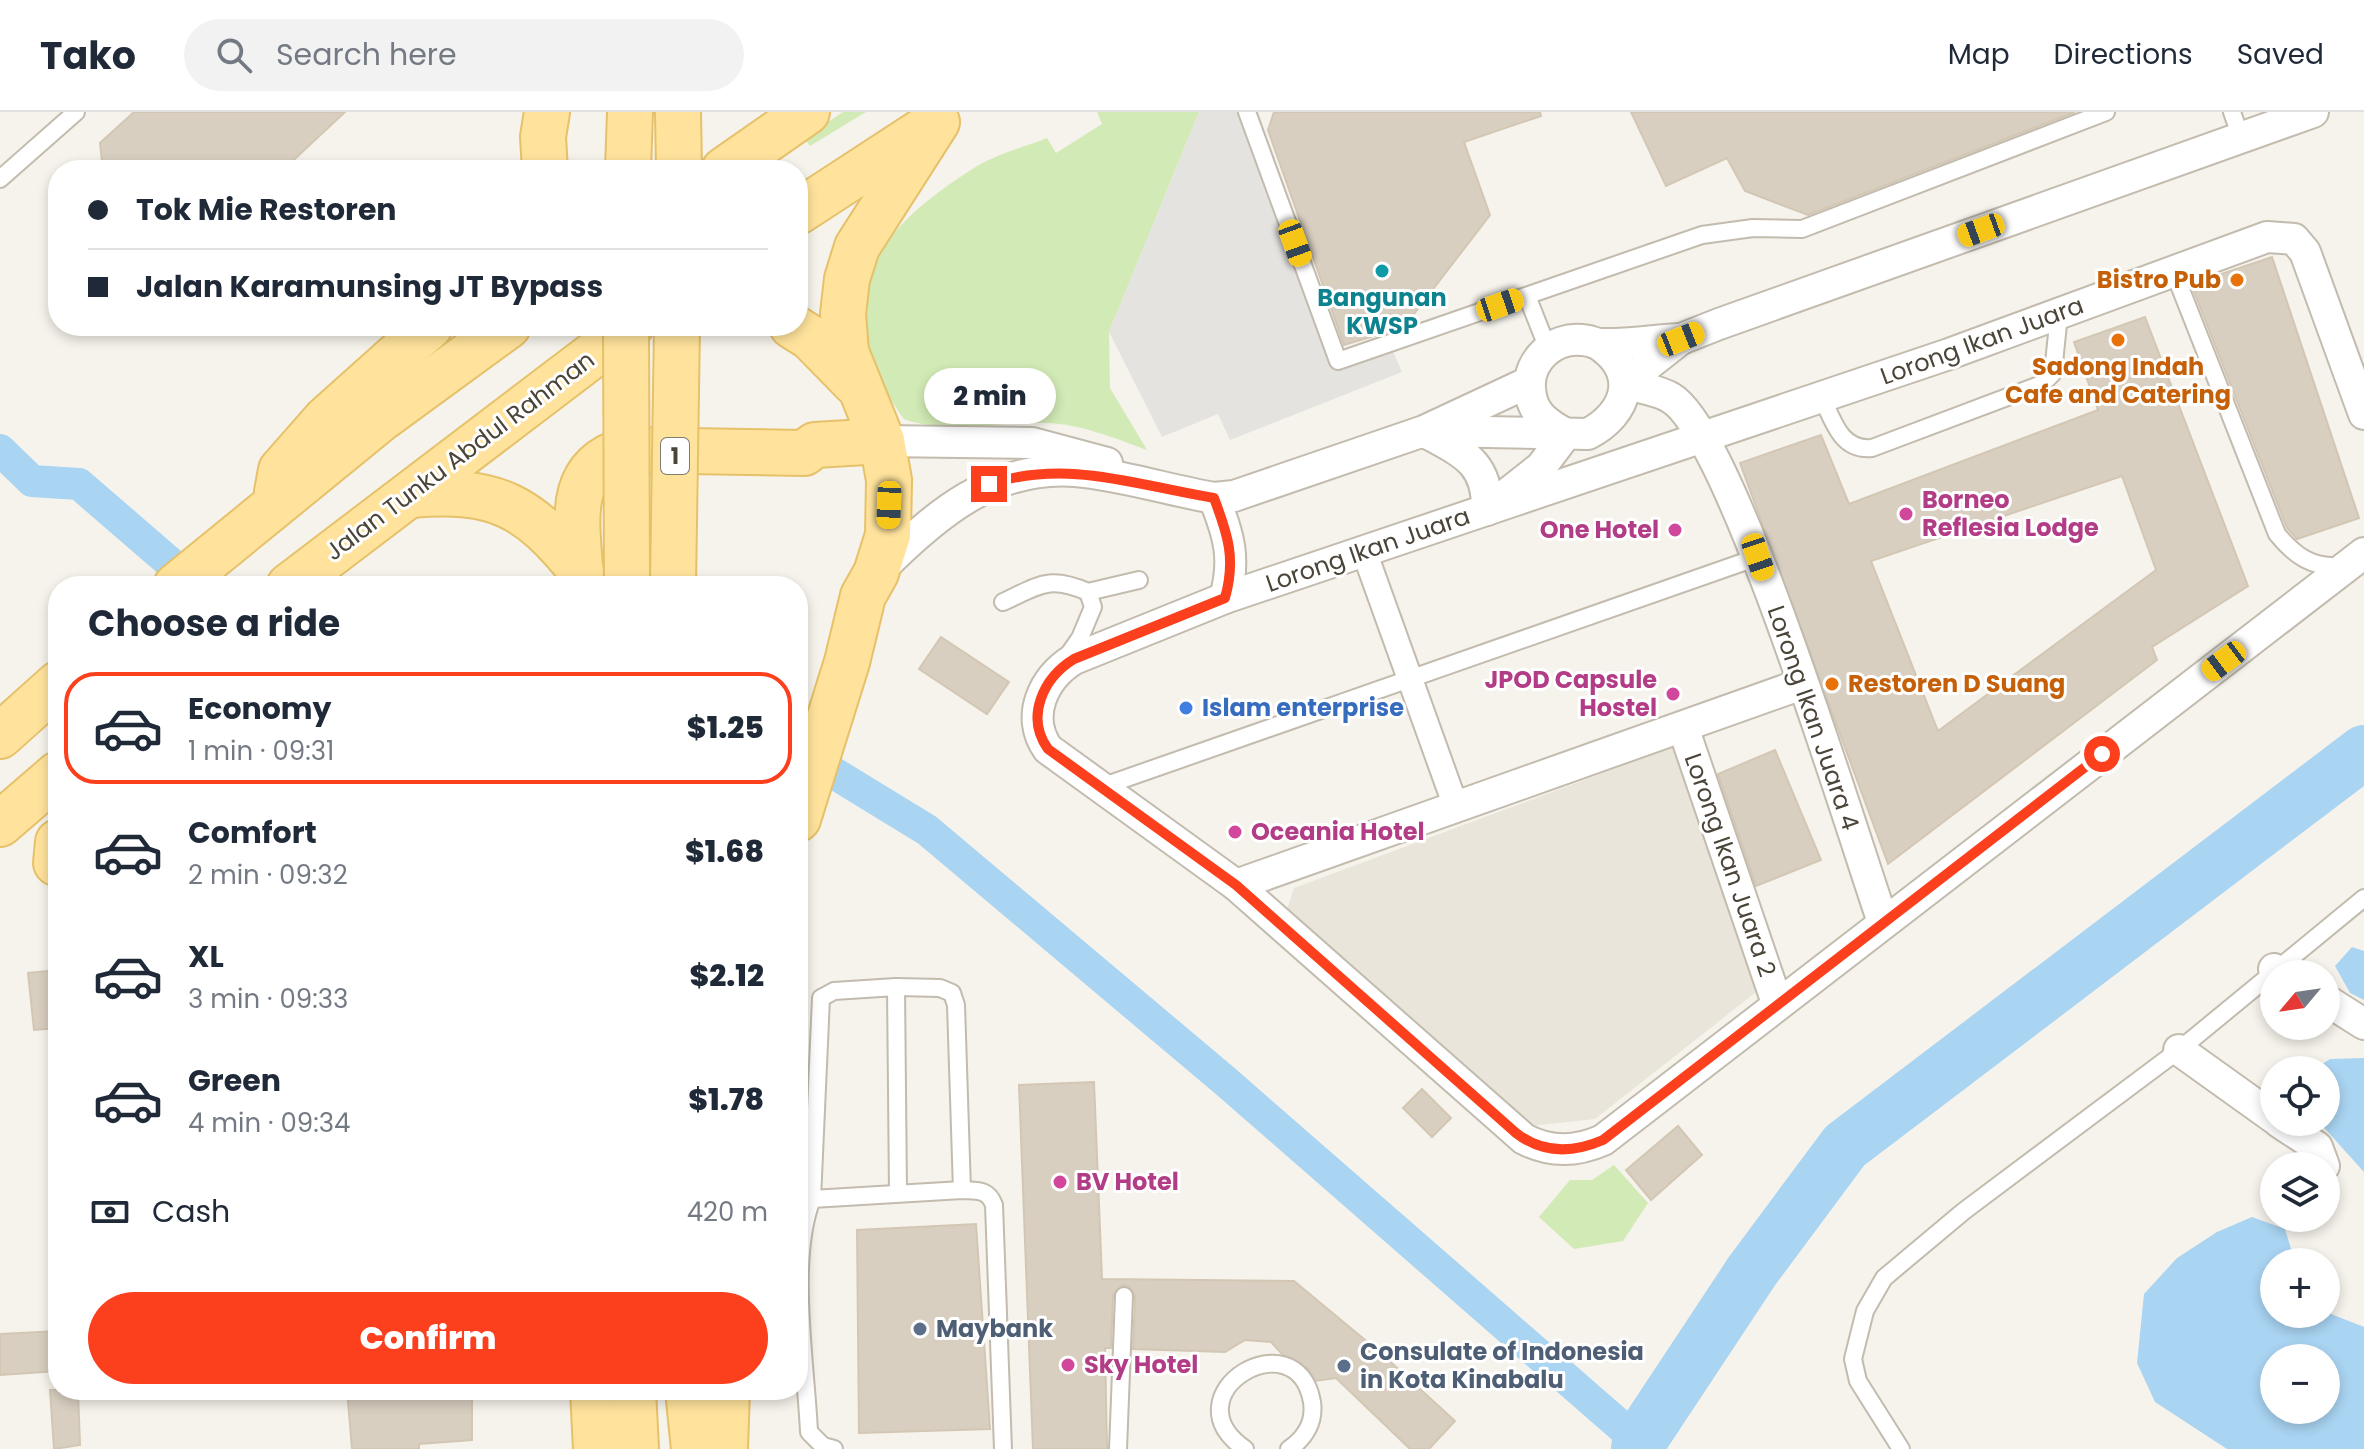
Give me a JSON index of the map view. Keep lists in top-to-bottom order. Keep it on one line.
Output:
{"streets":{"main road":["Jalan Tunku Abdul Rahman","1"],"street":["Lorong Ikan Juara","Lorong Ikan Juara 4","Lorong Ikan Juara 2"]},"crossings":[["Lorong Ikan Juara","Lorong Ikan Juara 4"]],"places":["Bangunan KWSP","Bistro Pub","Sadong Indah Cafe and Catering","Borneo Reflesia Lodge","One Hotel","Restoren D Suang","JPOD Capsule Hostel","Islam enterprise","Oceania Hotel","BV Hotel","Maybank","Sky Hotel","Consulate of Indonesia in Kota Kinabalu"],"north":"bottom left","page":{"header":"Tako","search":"Search here","nav":["Map","Directions","Saved"],"banner":["Tok Mie Restoren","Jalan Karamunsing JT Bypass"],"bubble":"2 min","heading":"Choose a ride","list":[{"name":"Economy","note":"1 min · 09:31","value":"$1.25"},{"name":"Comfort","note":"2 min · 09:32","value":"$1.68"},{"name":"XL","note":"3 min · 09:33","value":"$2.12"},{"name":"Green","note":"4 min · 09:34","value":"$1.78"}],"map_buttons":["+","−"],"pay":["Cash","420 m"],"buttons":"Confirm"}}
